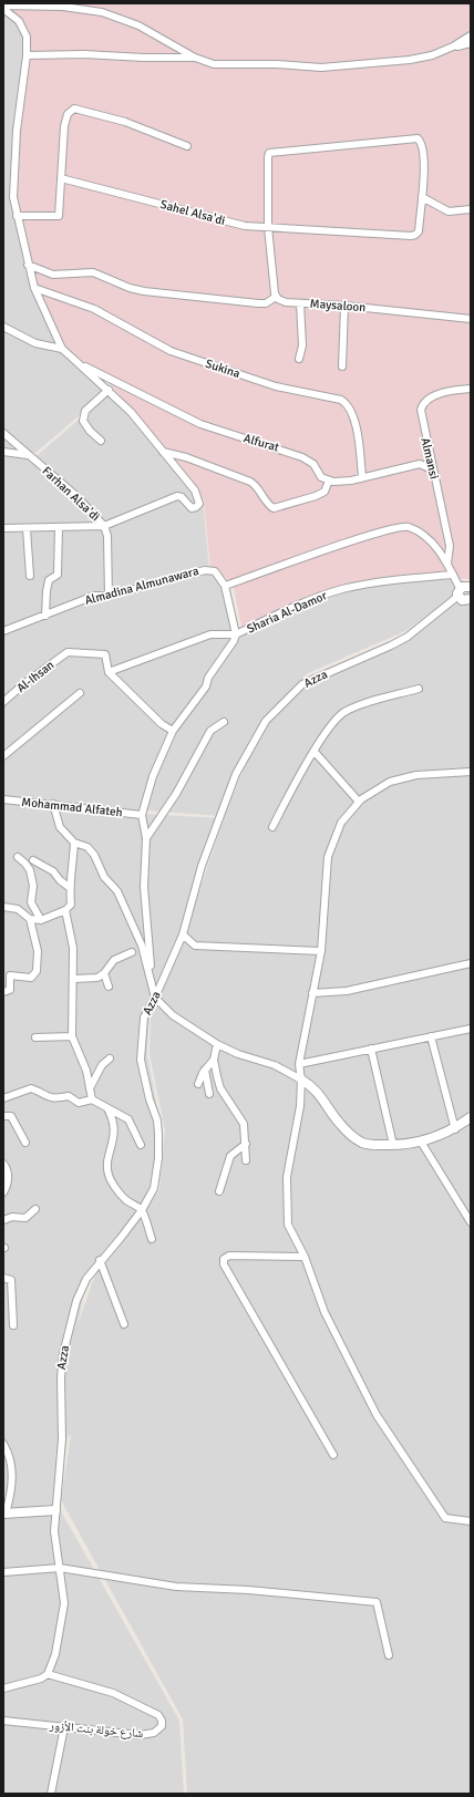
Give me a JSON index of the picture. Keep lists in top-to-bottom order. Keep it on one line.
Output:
{"streets":{"street":["Sahel Alsa'di","Maysaloon","Sukina","Alfurat","Almansi","Farhan Alsa'di","Almadina Almunawara","Sharia Al-Damor","Al-Ihsan","Azza","Mohammad Alfateh","شارع خولة بنت الأزور"]},"crossings":[["Farhan Alsa'di","Almadina Almunawara"],["Sharia Al-Damor","Azza"],["Sharia Al-Damor","Mohammad Alfateh"],["Azza","شارع خولة بنت الأزور"]]}
